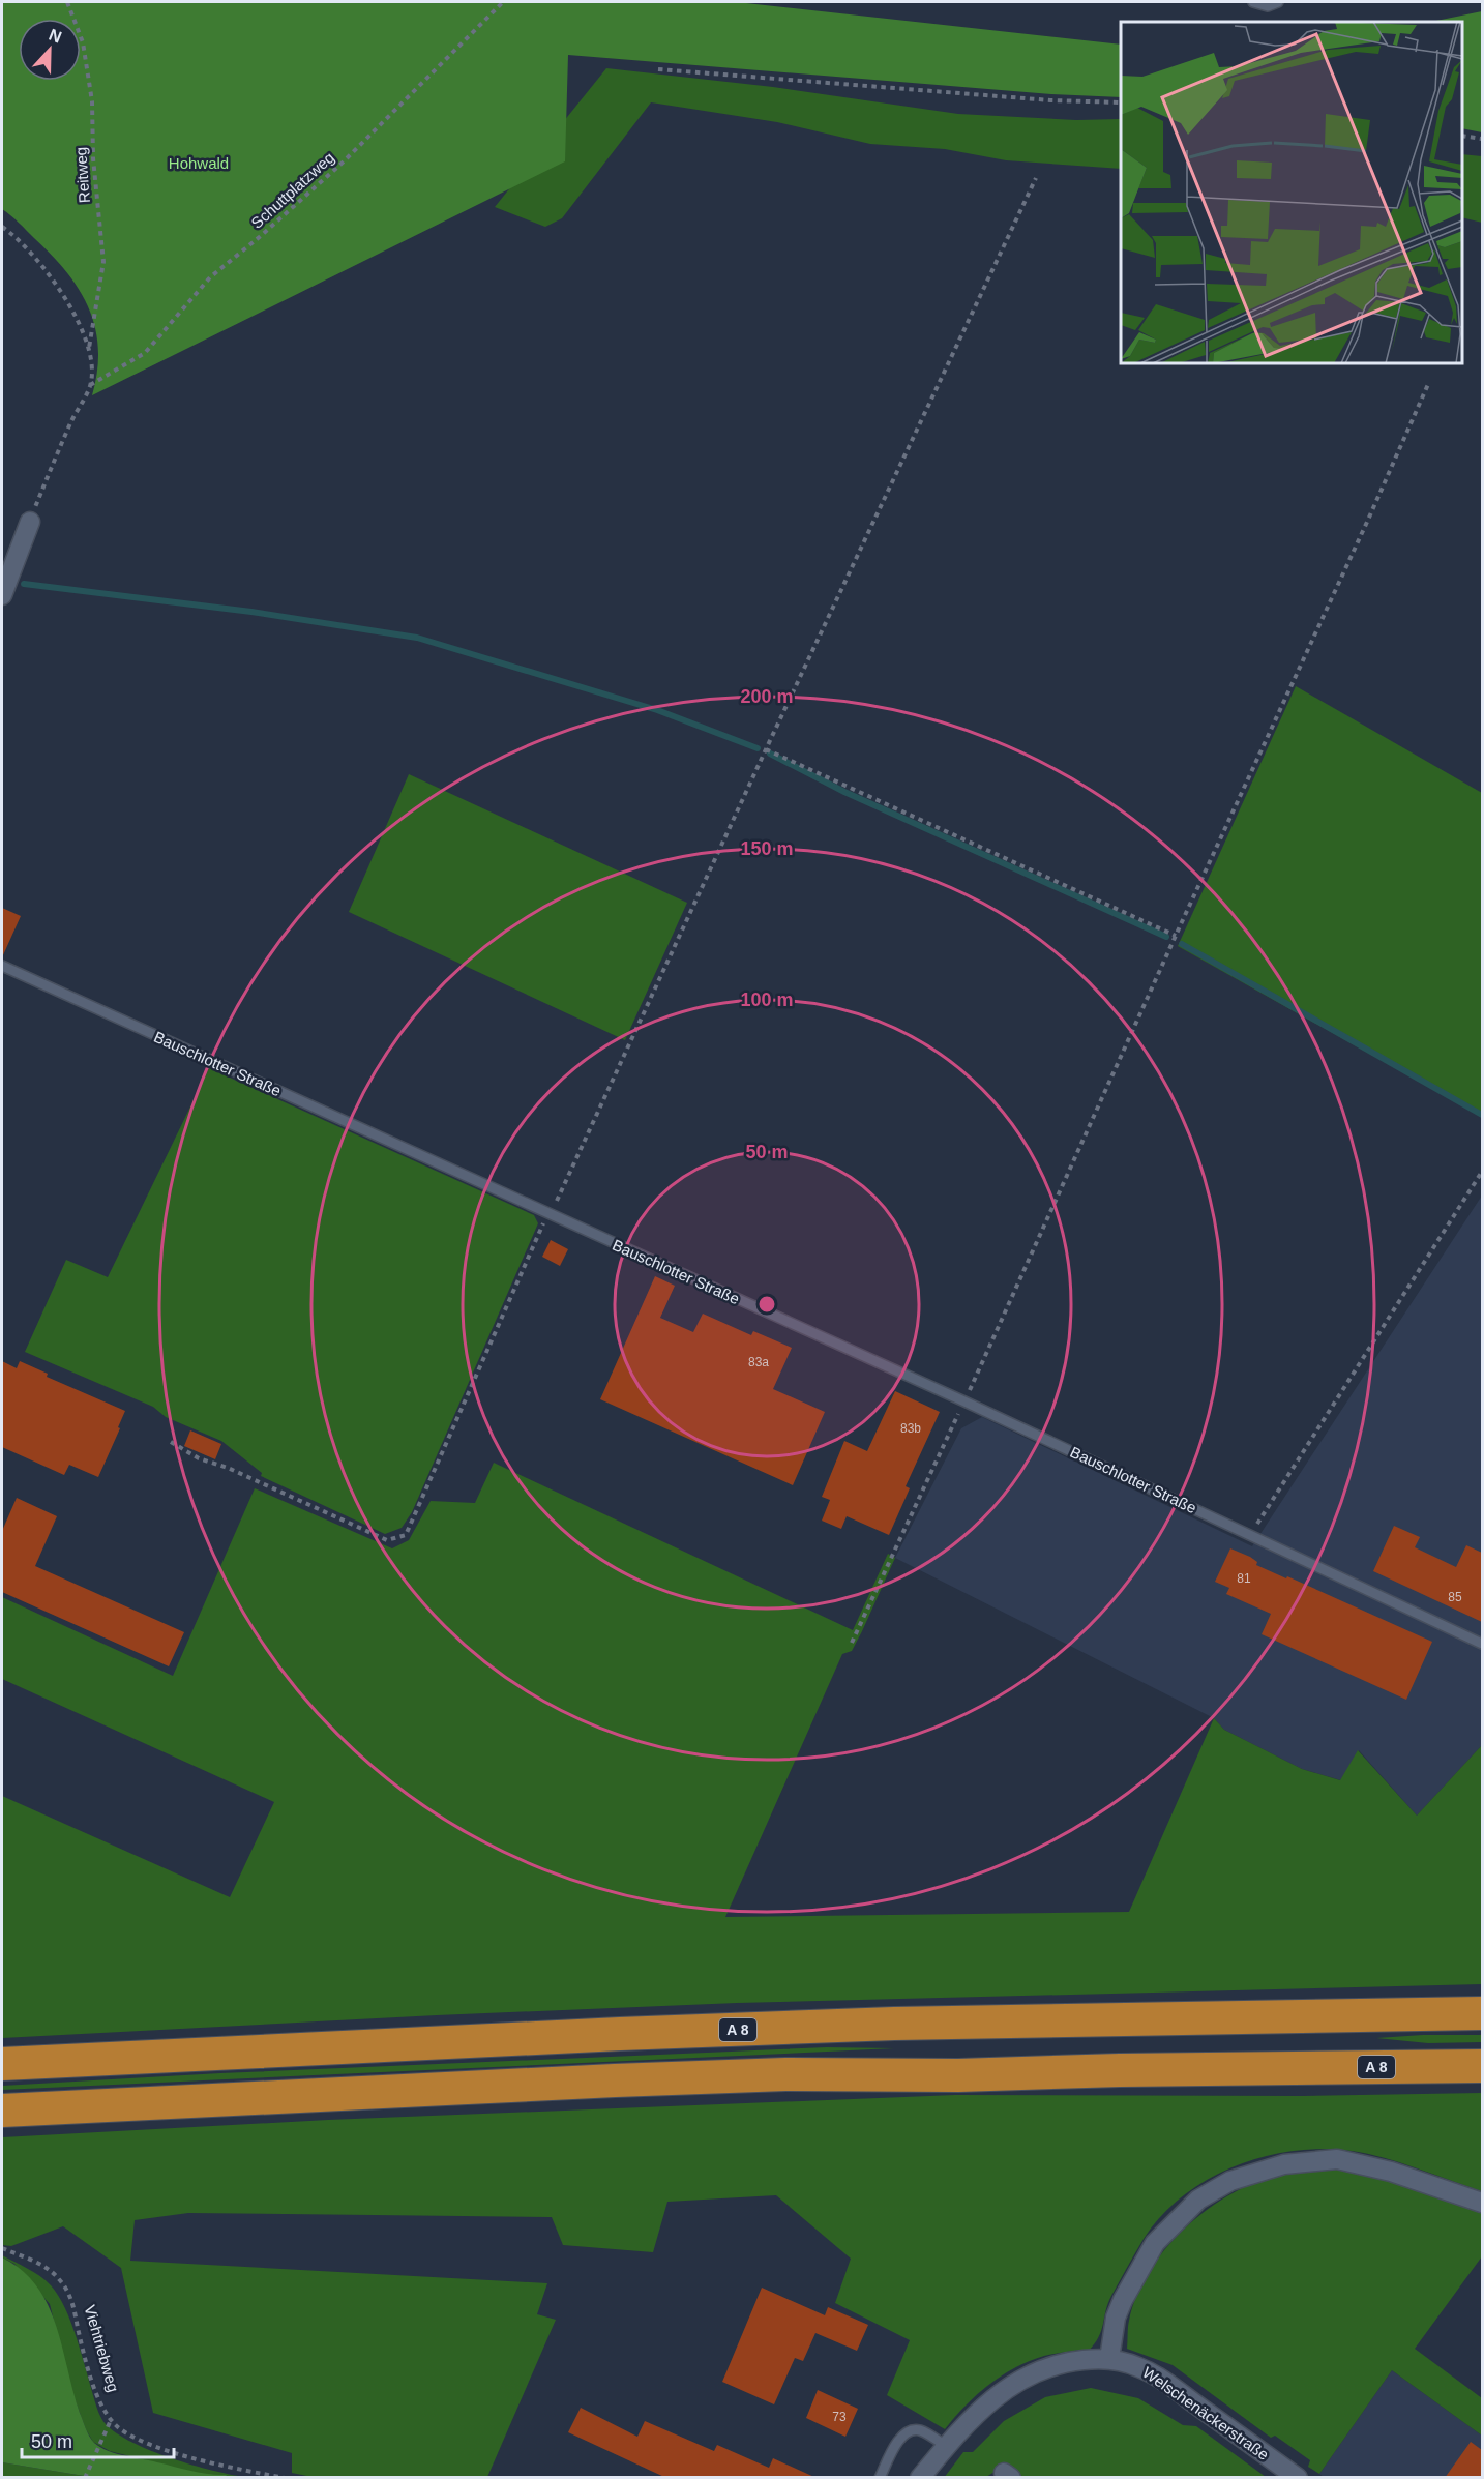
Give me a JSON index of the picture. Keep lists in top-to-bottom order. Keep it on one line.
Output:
{"streets":{"highway":["A 8"],"street":["Welschenäckerstraße"],"lane":["Bauschlotter Straße"],"path":["Reitweg","Schuttplatzweg","Viehtriebweg"]},"parks":["Hohwald"],"house_numbers":["83a","83b","81","85","73"],"scale_bar":"50 m","north":"top","rings":["200 m","150 m","100 m","50 m"]}
